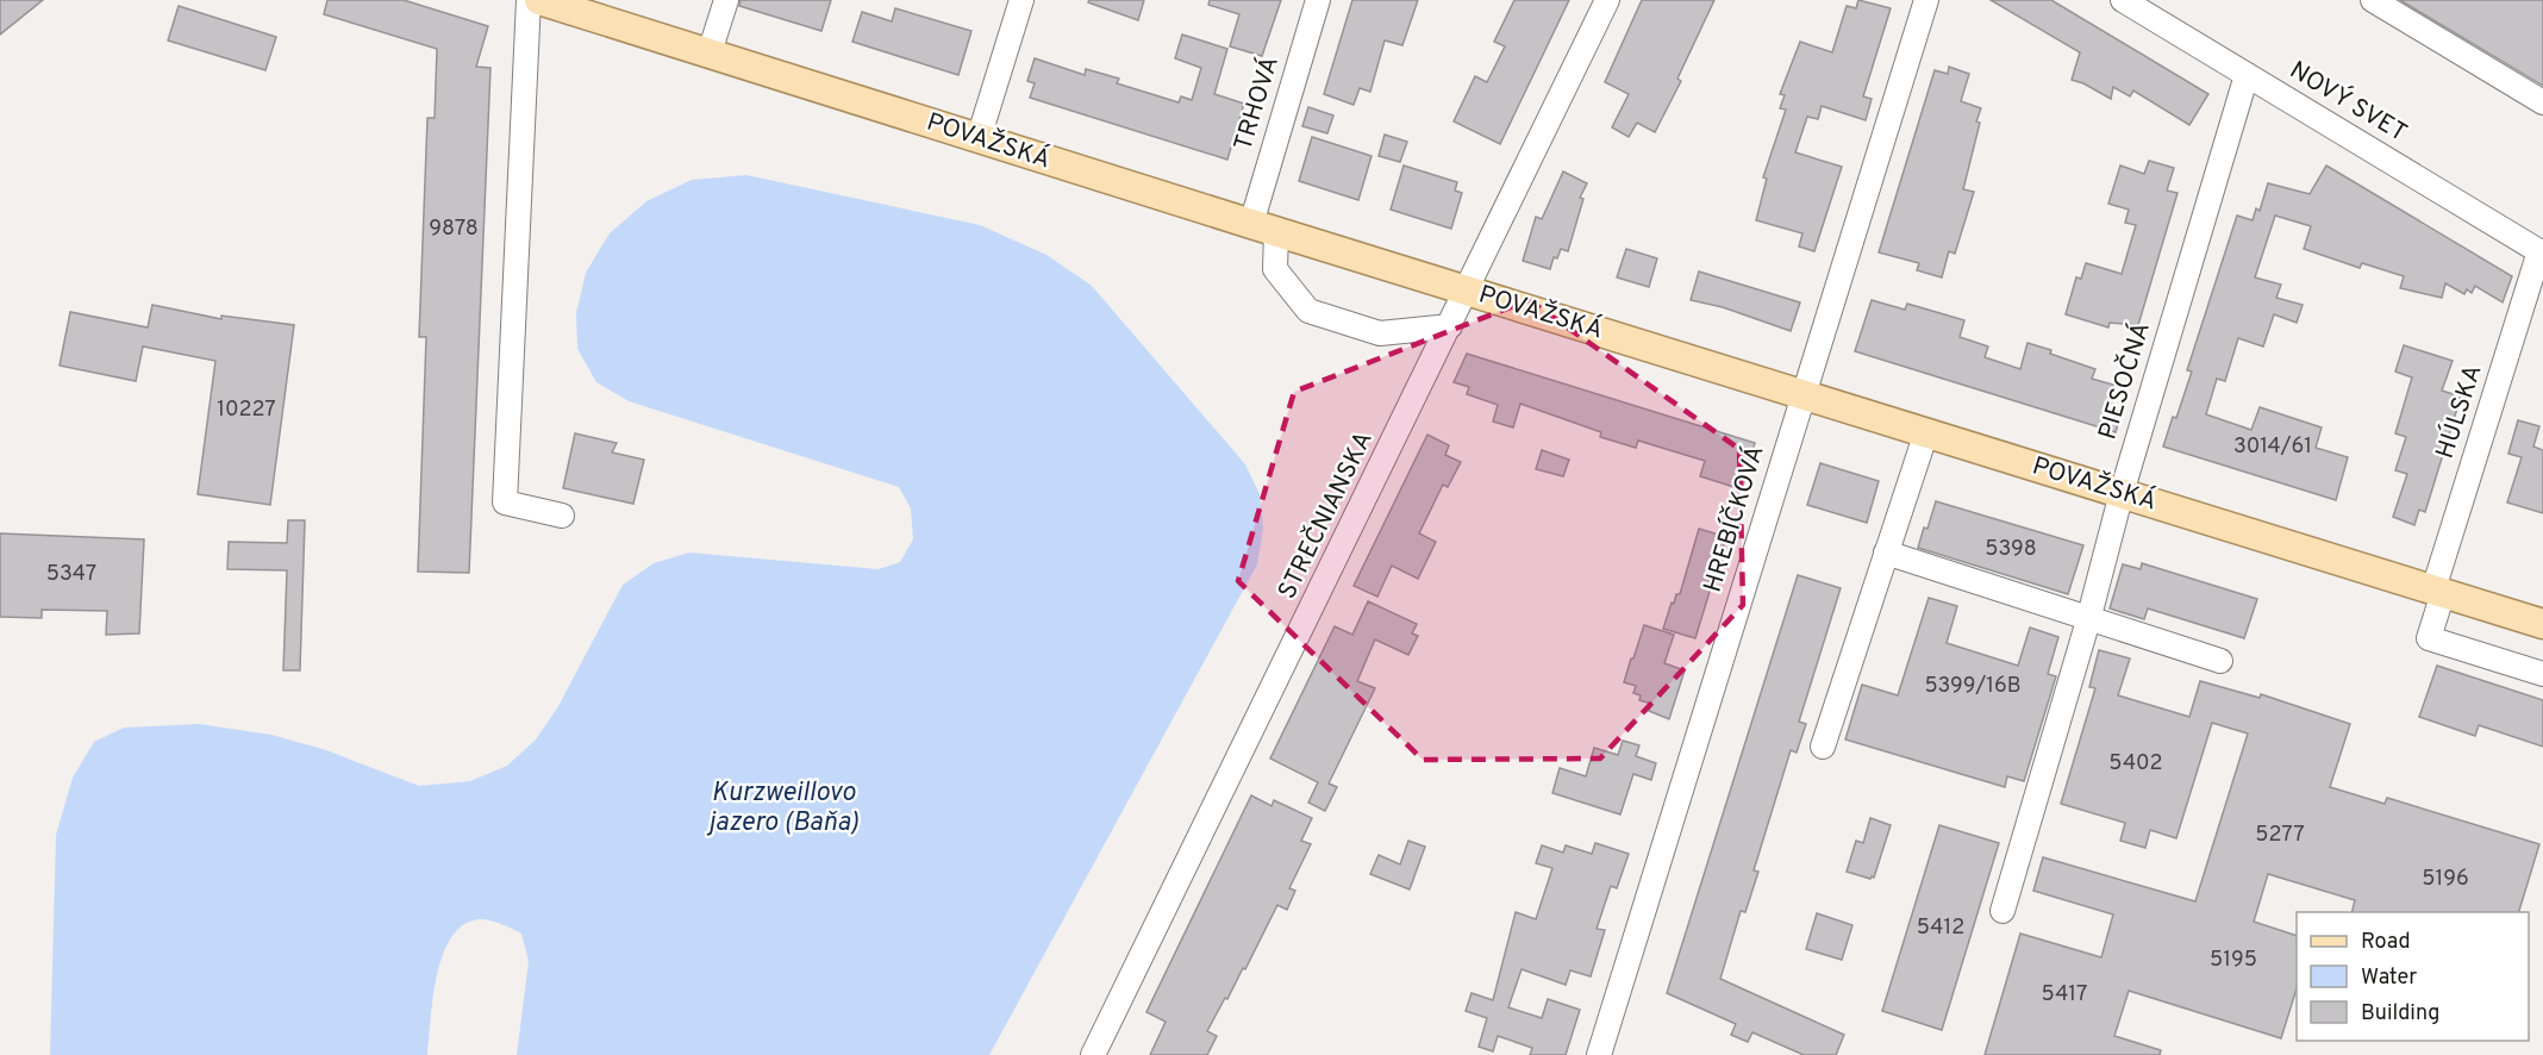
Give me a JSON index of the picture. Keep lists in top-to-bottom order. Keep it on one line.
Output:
{"streets":{"main road":["POVAŽSKÁ"],"street":["NOVÝ SVET","TRHOVÁ","PIESOČNÁ","HÚLSKA","STREČNIANSKA","HREBÍČKOVÁ"]},"crossings":[["NOVÝ SVET","PIESOČNÁ"],["NOVÝ SVET","HÚLSKA"],["TRHOVÁ","POVAŽSKÁ"],["TRHOVÁ","STREČNIANSKA"],["POVAŽSKÁ","PIESOČNÁ"],["POVAŽSKÁ","HÚLSKA"],["POVAŽSKÁ","STREČNIANSKA"],["POVAŽSKÁ","HREBÍČKOVÁ"]],"water":["Kurzweillovo jazero (Baňa)"],"house_numbers":["9878","10227","3014/61","5398","5347","5399/16B","5402","5277","5196","5412","5195","5417"],"legend":["Road","Water","Building"]}
